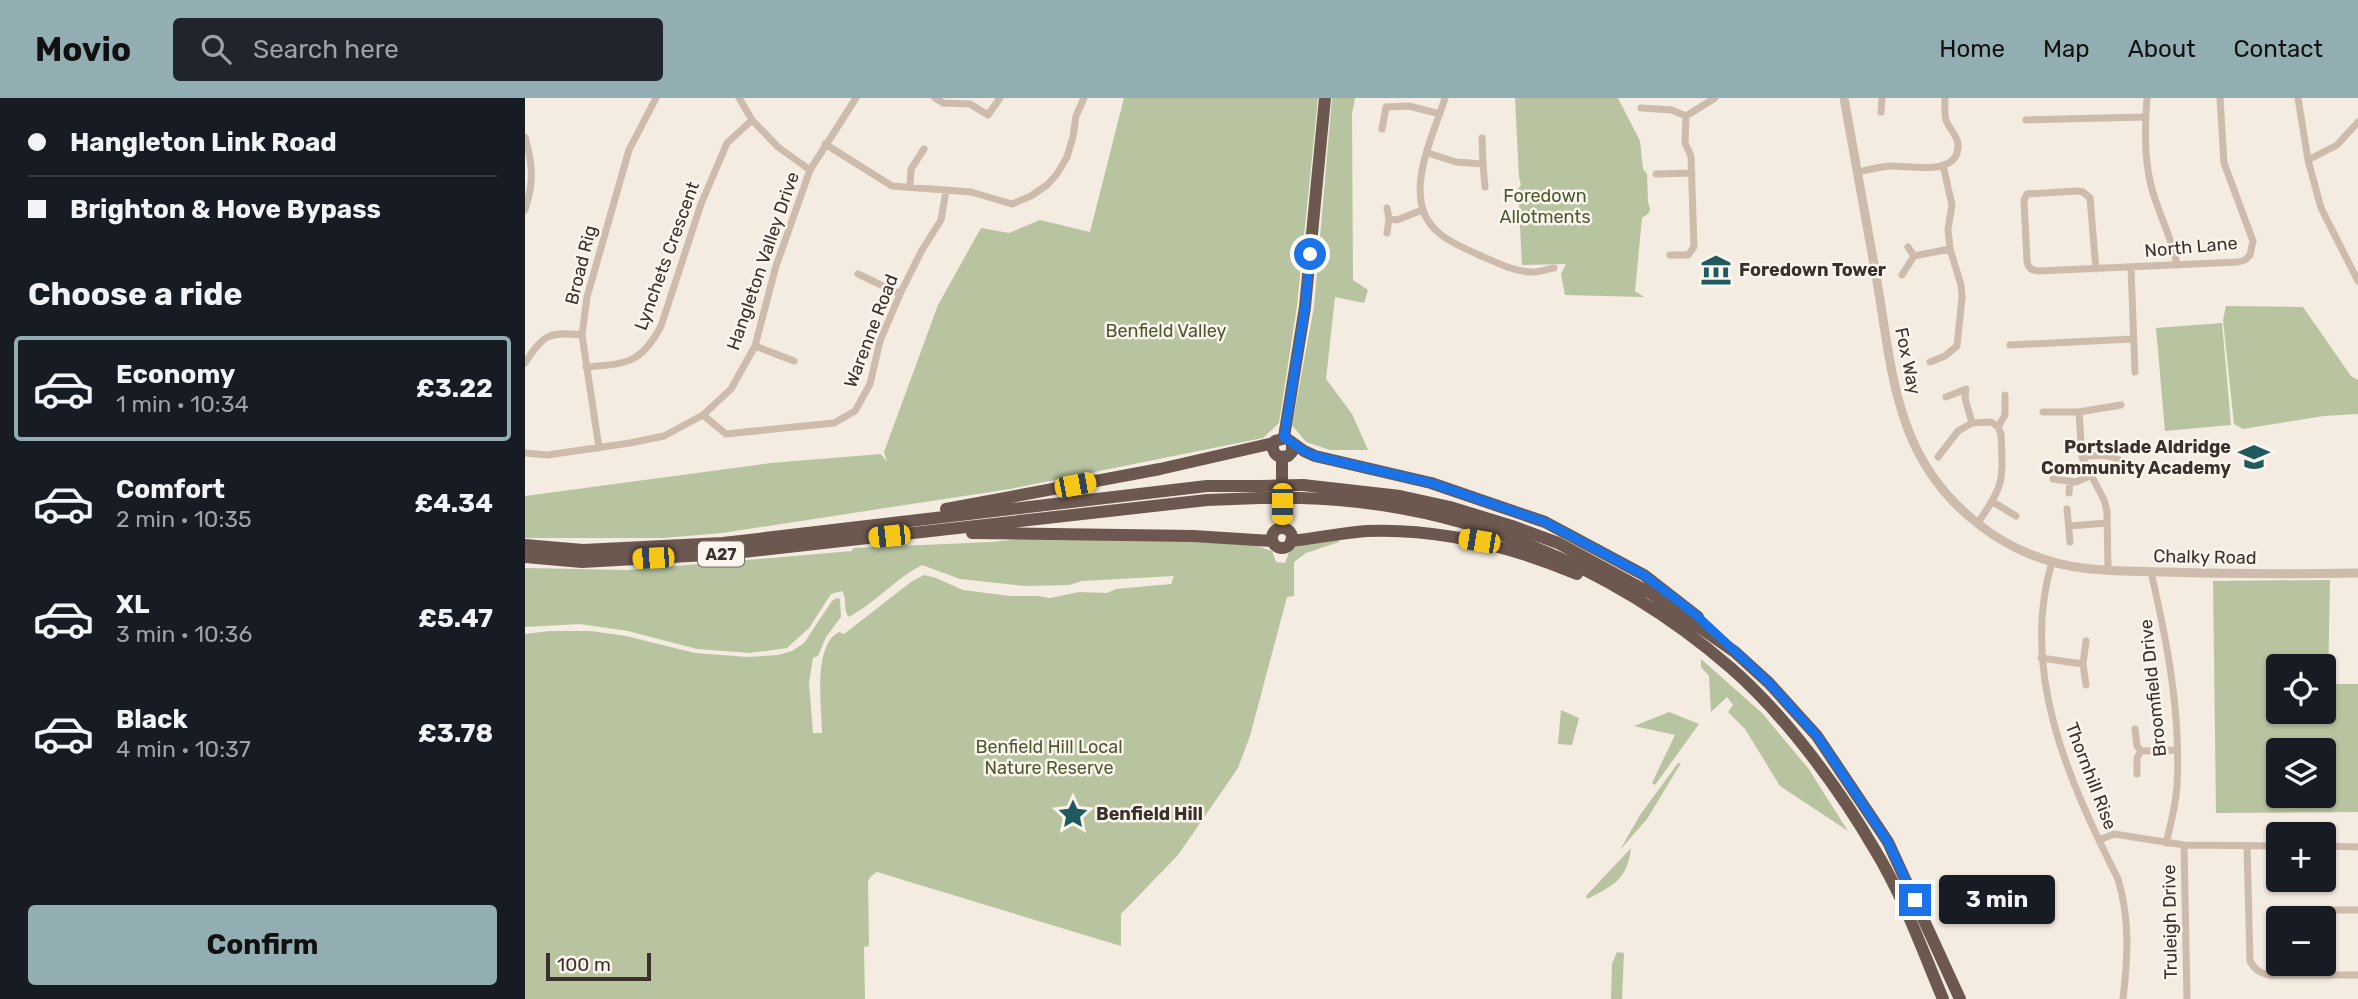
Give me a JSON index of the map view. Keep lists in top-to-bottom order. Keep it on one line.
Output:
{"streets":{"highway":["A27"],"street":["North Lane","Lynchets Crescent","Hangleton Valley Drive","Broad Rig","Warenne Road","Fox Way","Chalky Road","Broomfield Drive","Thornhill Rise","Truleigh Drive"]},"crossings":[["Lynchets Crescent","Broad Rig"],["Hangleton Valley Drive","Broad Rig"],["Hangleton Valley Drive","Warenne Road"],["Fox Way","Chalky Road"],["Fox Way","Thornhill Rise"],["Chalky Road","Broomfield Drive"],["Chalky Road","Thornhill Rise"]],"parks":["Foredown Allotments","Benfield Valley","Benfield Hill Local Nature Reserve"],"places":{"museum":["Foredown Tower"],"school or university":["Portslade Aldridge Community Academy"],"place":["Benfield Hill"]},"scale_bar":"100 m","page":{"header":"Movio","search":"Search here","nav":["Home","Map","About","Contact"],"banner":["Hangleton Link Road","Brighton & Hove Bypass"],"heading":"Choose a ride","list":[{"name":"Economy","note":"1 min · 10:34","value":"£3.22"},{"name":"Comfort","note":"2 min · 10:35","value":"£4.34"},{"name":"XL","note":"3 min · 10:36","value":"£5.47"},{"name":"Black","note":"4 min · 10:37","value":"£3.78"}],"map_buttons":["+","−"],"bubble":"3 min","buttons":"Confirm","scale":"100 m"}}
